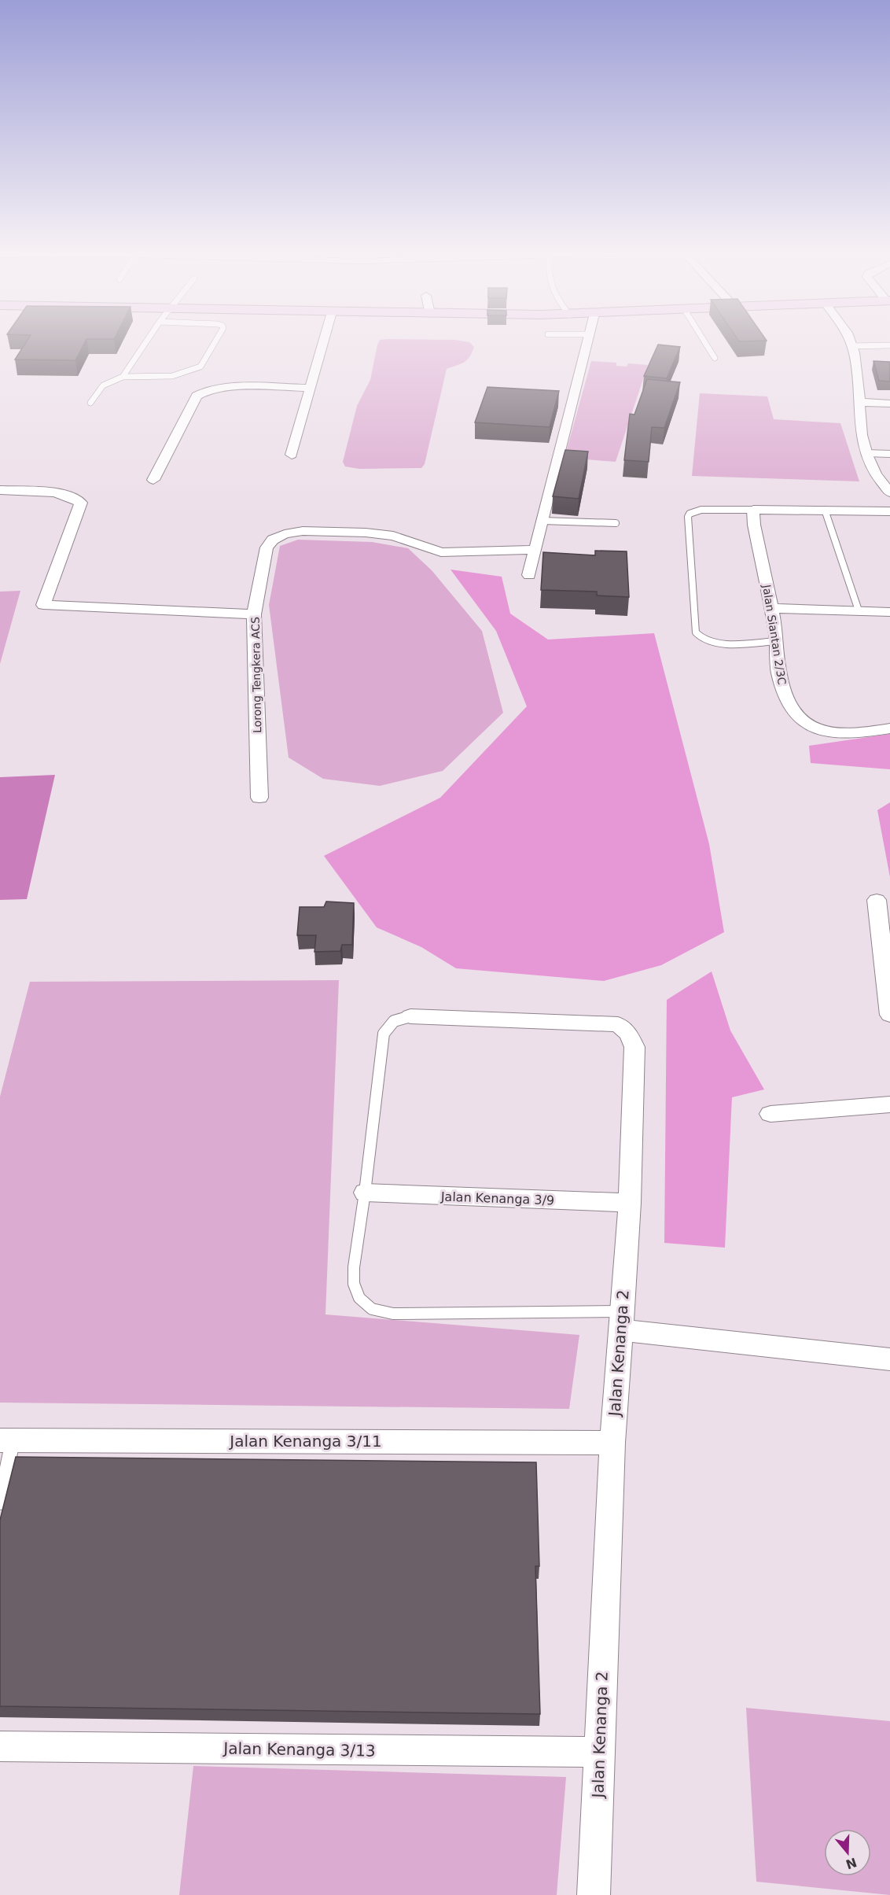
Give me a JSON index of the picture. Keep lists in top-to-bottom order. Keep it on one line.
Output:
{"streets":{"street":["Jalan Siantan 2/3C","Lorong Tengkera ACS","Jalan Kenanga 3/9","Jalan Kenanga 2","Jalan Kenanga 3/11","Jalan Kenanga 3/13"]},"crossings":[["Jalan Kenanga 3/9","Jalan Kenanga 2"],["Jalan Kenanga 2","Jalan Kenanga 3/11"],["Jalan Kenanga 2","Jalan Kenanga 3/13"]],"north":"bottom"}
